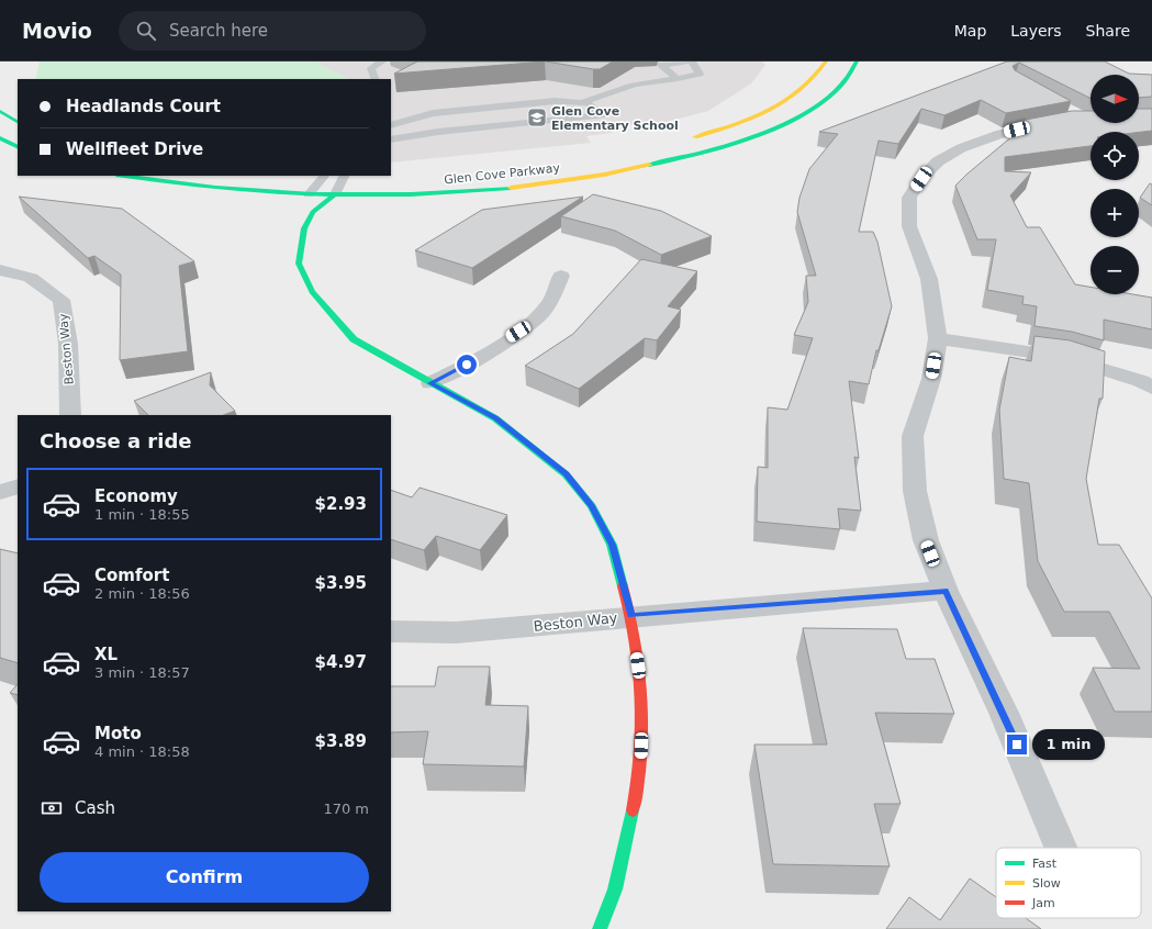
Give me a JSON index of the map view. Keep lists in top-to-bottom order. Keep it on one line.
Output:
{"streets":{"main road":["Glen Cove Parkway"],"street":["Beston Way"]},"places":{"school or university":["Glen Cove Elementary School"]},"legend":["Fast","Slow","Jam"],"north":"right","page":{"header":"Movio","search":"Search here","nav":["Map","Layers","Share"],"map_buttons":["+","−"],"banner":["Headlands Court","Wellfleet Drive"],"heading":"Choose a ride","list":[{"name":"Economy","note":"1 min · 18:55","value":"$2.93"},{"name":"Comfort","note":"2 min · 18:56","value":"$3.95"},{"name":"XL","note":"3 min · 18:57","value":"$4.97"},{"name":"Moto","note":"4 min · 18:58","value":"$3.89"}],"bubble":"1 min","pay":["Cash","170 m"],"buttons":"Confirm"}}
